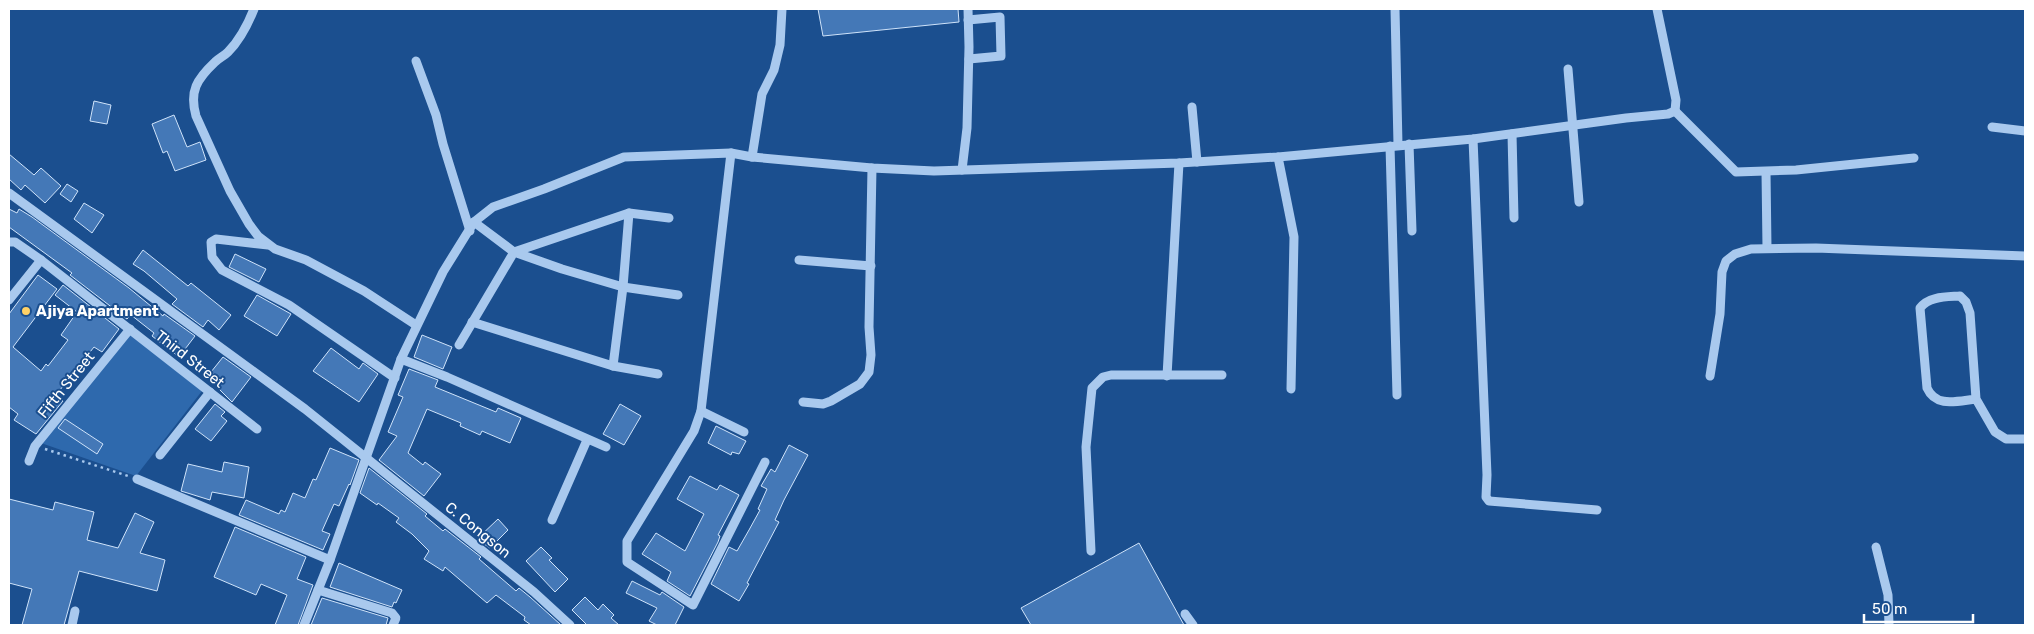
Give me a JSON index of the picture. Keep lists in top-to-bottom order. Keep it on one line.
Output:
{"streets":{"street":["Third Street","Fifth Street","C. Congson"]},"crossings":[["Third Street","Fifth Street"]],"places":["Ajiya Apartment"],"scale_bar":"50 m"}
